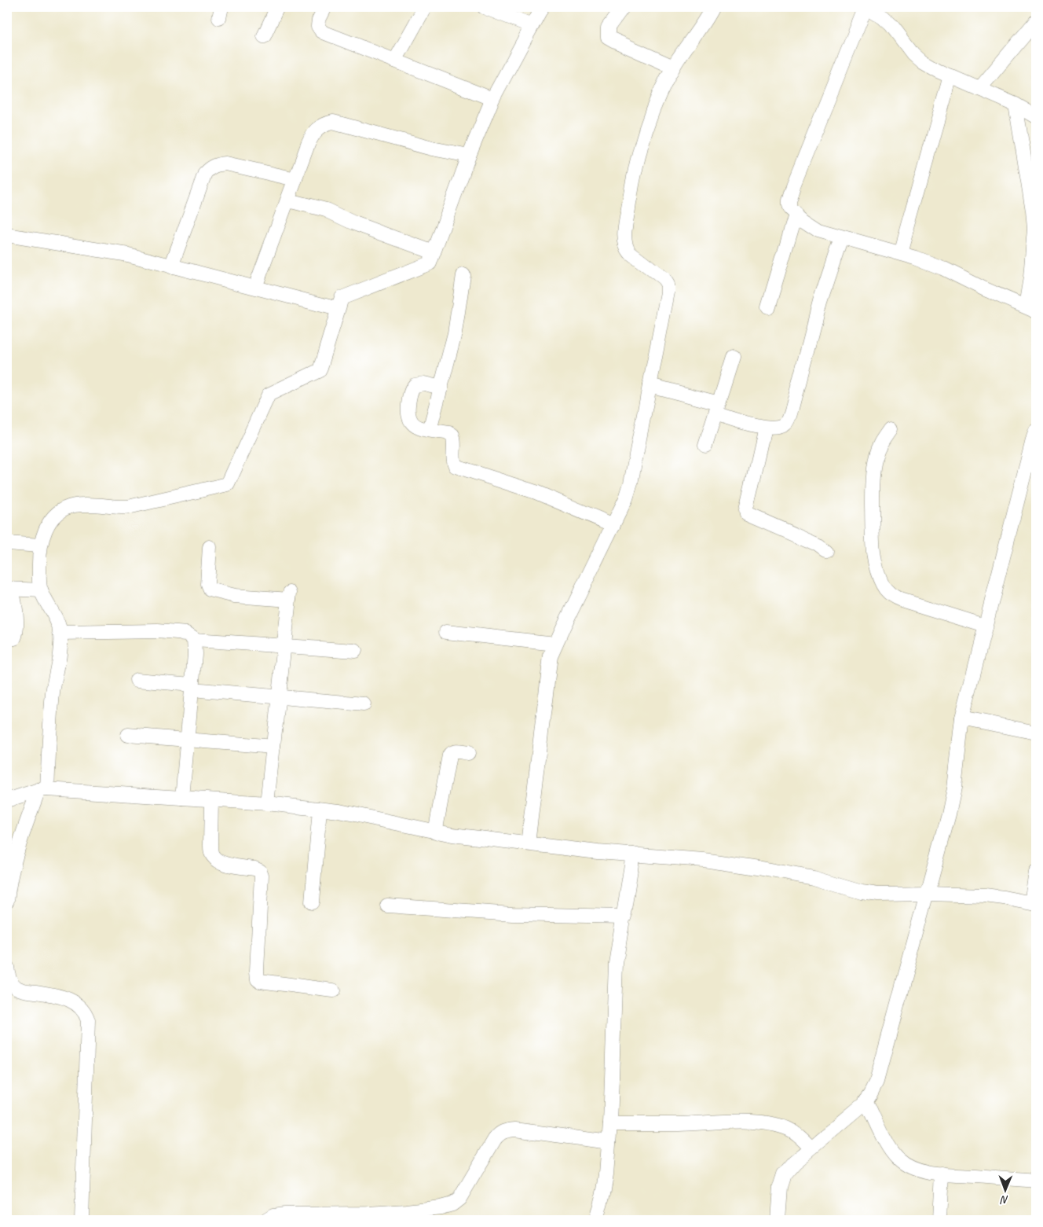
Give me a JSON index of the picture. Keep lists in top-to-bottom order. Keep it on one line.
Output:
{"north":"bottom"}
